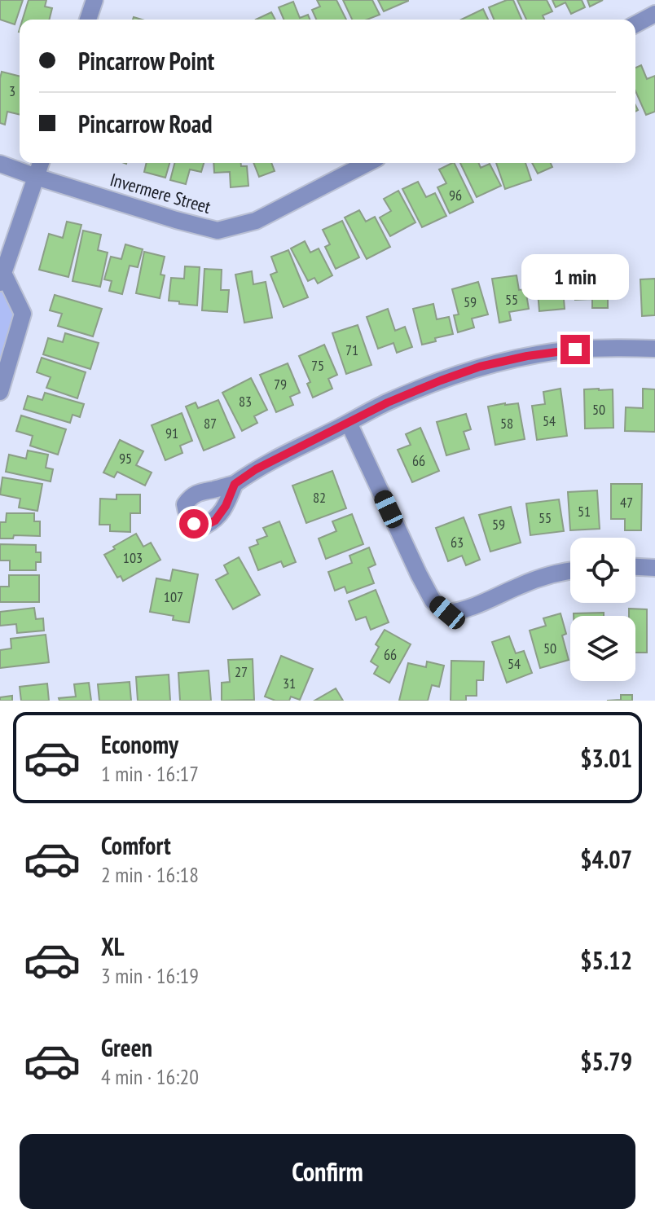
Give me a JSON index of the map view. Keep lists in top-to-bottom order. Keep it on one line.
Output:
{"streets":{"street":["Invermere Street"]},"house_numbers":["3","96","55","59","71","75","79","83","50","54","87","58","91","95","66","82","47","51","55","59","63","103","107","50","66","54","27","31"],"page":{"banner":["Pincarrow Point","Pincarrow Road"],"bubble":"1 min","list":[{"name":"Economy","note":"1 min · 16:17","value":"$3.01"},{"name":"Comfort","note":"2 min · 16:18","value":"$4.07"},{"name":"XL","note":"3 min · 16:19","value":"$5.12"},{"name":"Green","note":"4 min · 16:20","value":"$5.79"}],"buttons":"Confirm"}}
